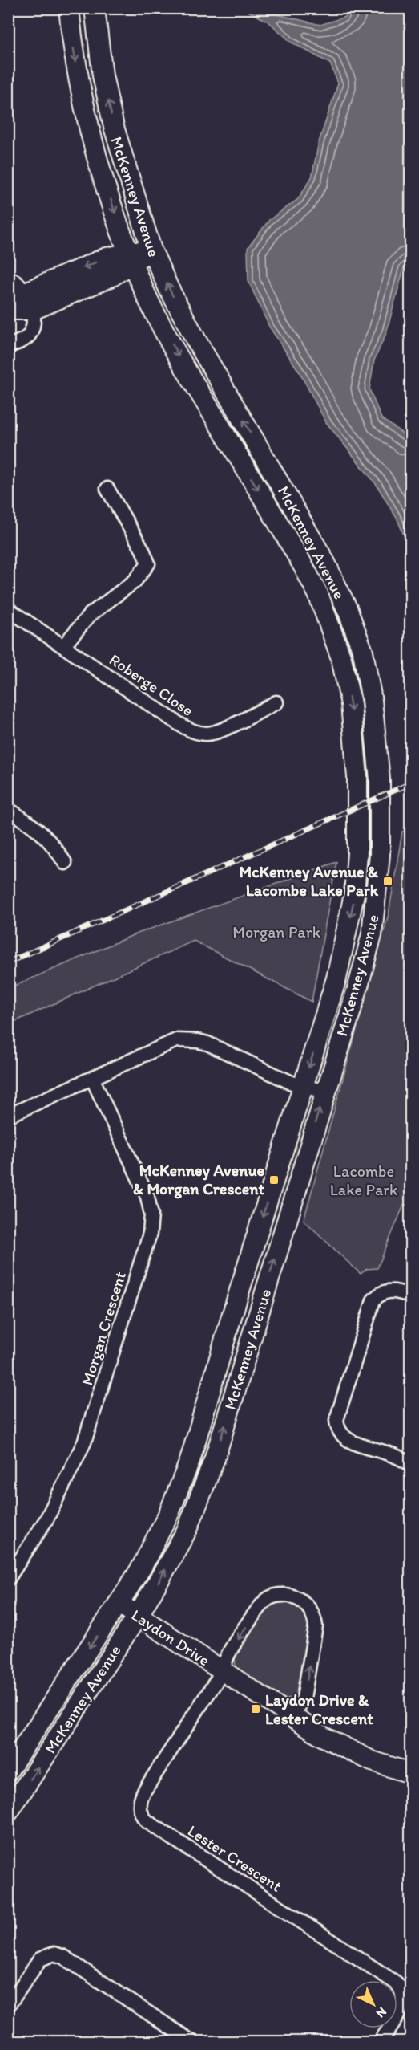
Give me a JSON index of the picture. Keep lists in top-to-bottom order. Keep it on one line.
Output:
{"streets":{"main road":["McKenney Avenue","Laydon Drive"],"street":["Roberge Close","Morgan Crescent","Lester Crescent"]},"crossings":[["McKenney Avenue","Laydon Drive"],["Laydon Drive","Lester Crescent"]],"parks":["Morgan Park","Lacombe Lake Park"],"places":{"transit":["McKenney Avenue & Lacombe Lake Park","McKenney Avenue & Morgan Crescent","Laydon Drive & Lester Crescent"]},"north":"bottom right"}
